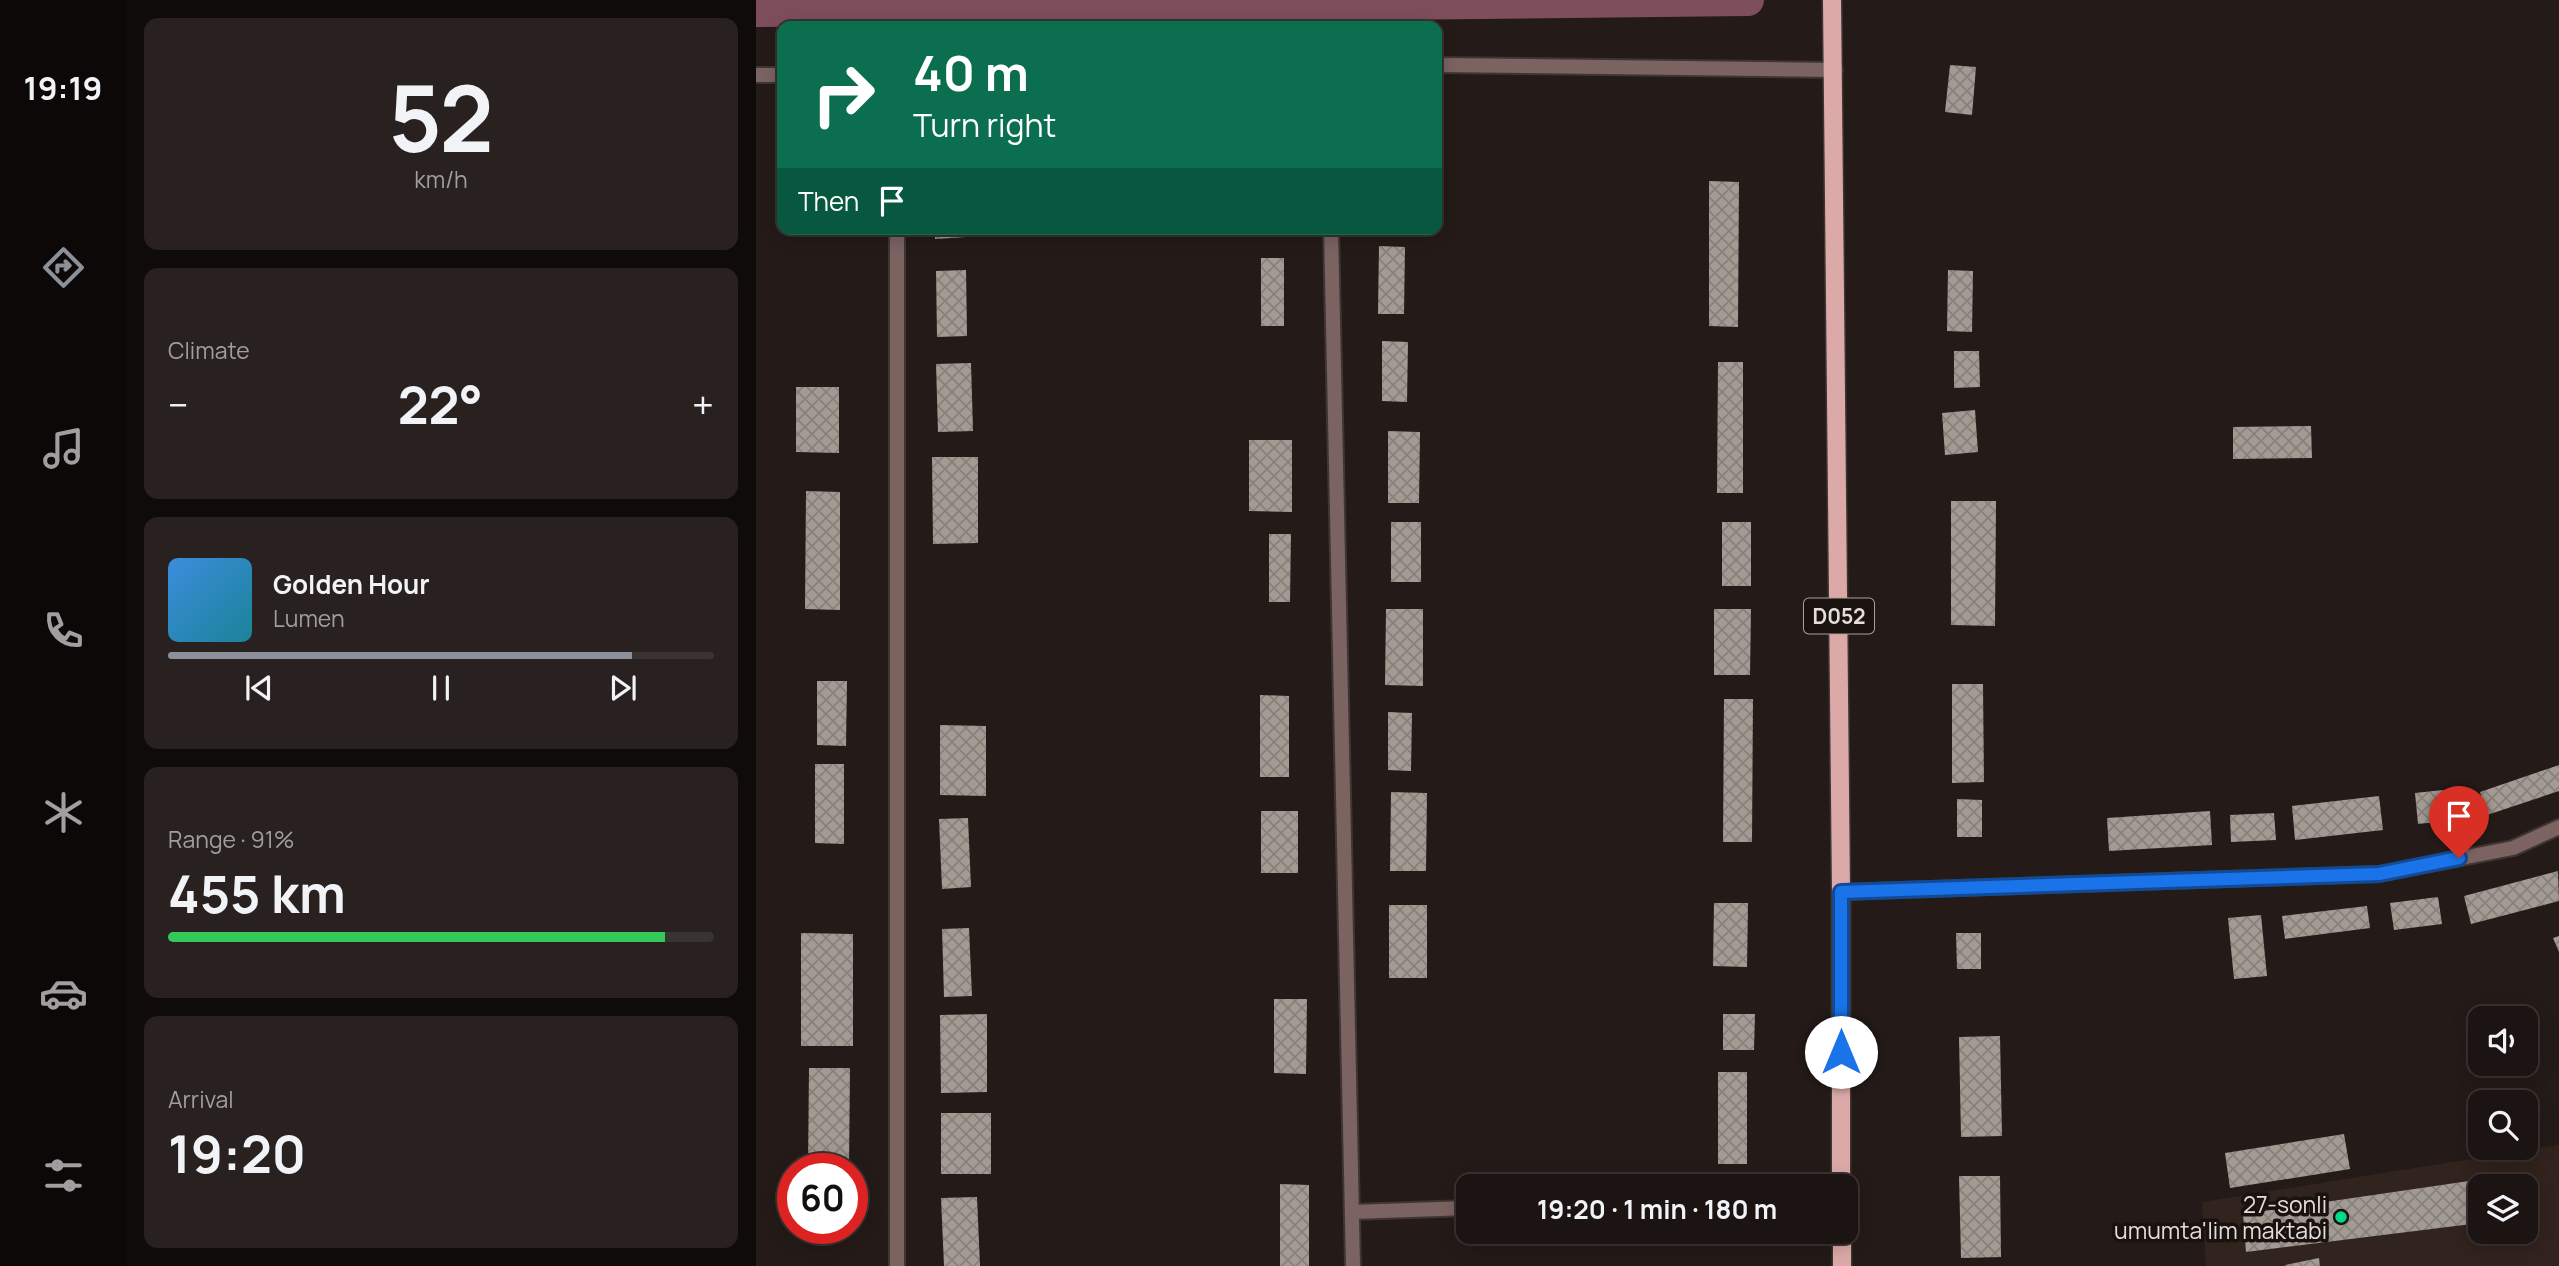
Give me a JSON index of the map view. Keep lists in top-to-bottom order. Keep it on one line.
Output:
{"streets":{"main road":["D052"]},"places":["27-sonli umumta'lim maktabi"],"page":{"tabs":"19:19","tile":[["52","km/h"],"Climate",["Range · 91%","455 km"],["Arrival","19:20"]],"turn":["40 m","Turn right"],"then":"Then","heat":["−","22°","+"],"song":["Golden Hour","Lumen"],"limit":"60","trip":"19:20 · 1 min · 180 m"}}
